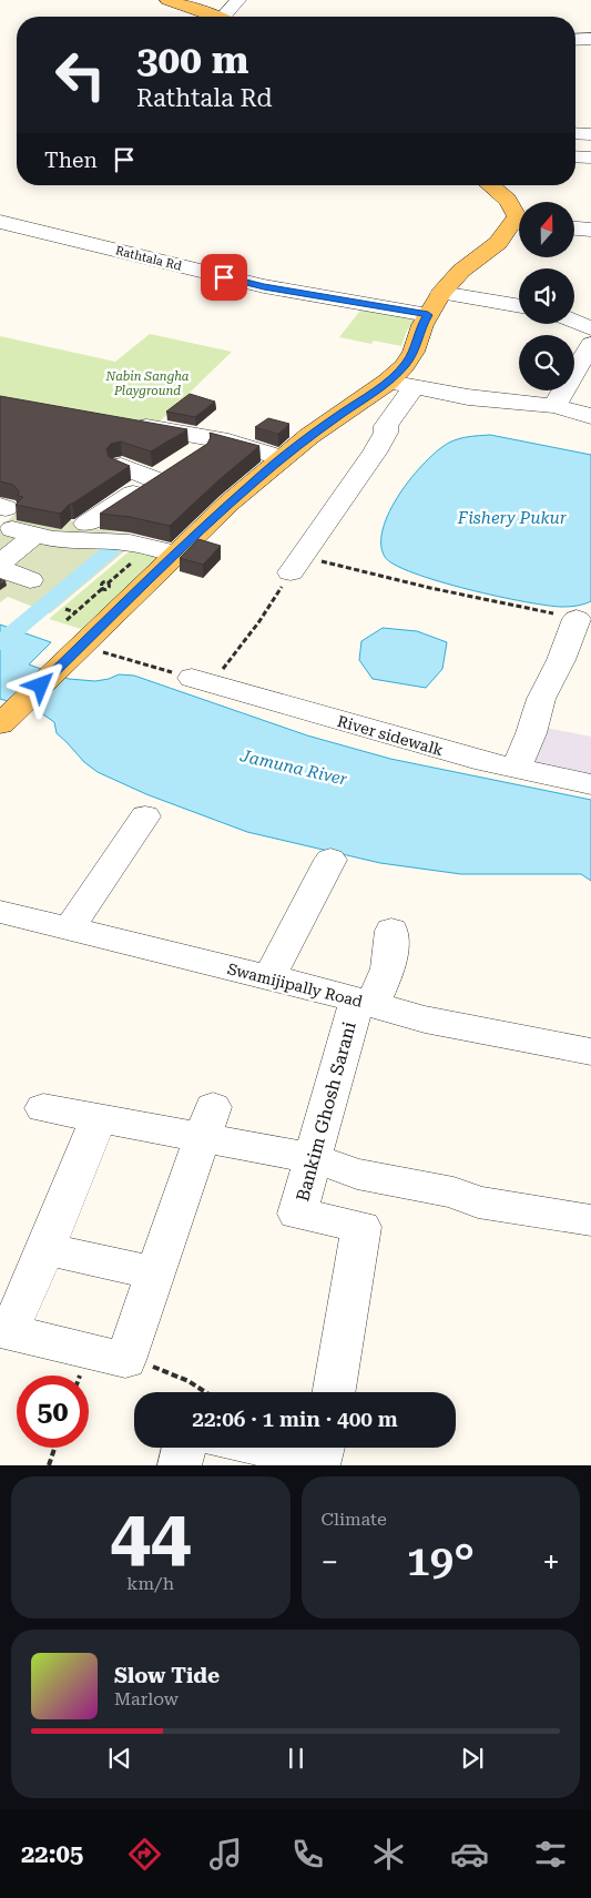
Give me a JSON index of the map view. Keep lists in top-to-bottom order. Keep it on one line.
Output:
{"streets":{"street":["Rathtala Rd","River sidewalk","Swamijipally Road","Bankim Ghosh Sarani"]},"crossings":[["Swamijipally Road","Bankim Ghosh Sarani"]],"water":["Fishery Pukur","Jamuna River"],"parks":["Nabin Sangha Playground"],"north":"top","page":{"turn":["300 m","Rathtala Rd"],"then":"Then","limit":"50","trip":"22:06 · 1 min · 400 m","tile":[["44","km/h"],"Climate"],"heat":["−","19°","+"],"song":["Slow Tide","Marlow"],"tabs":"22:05"}}
